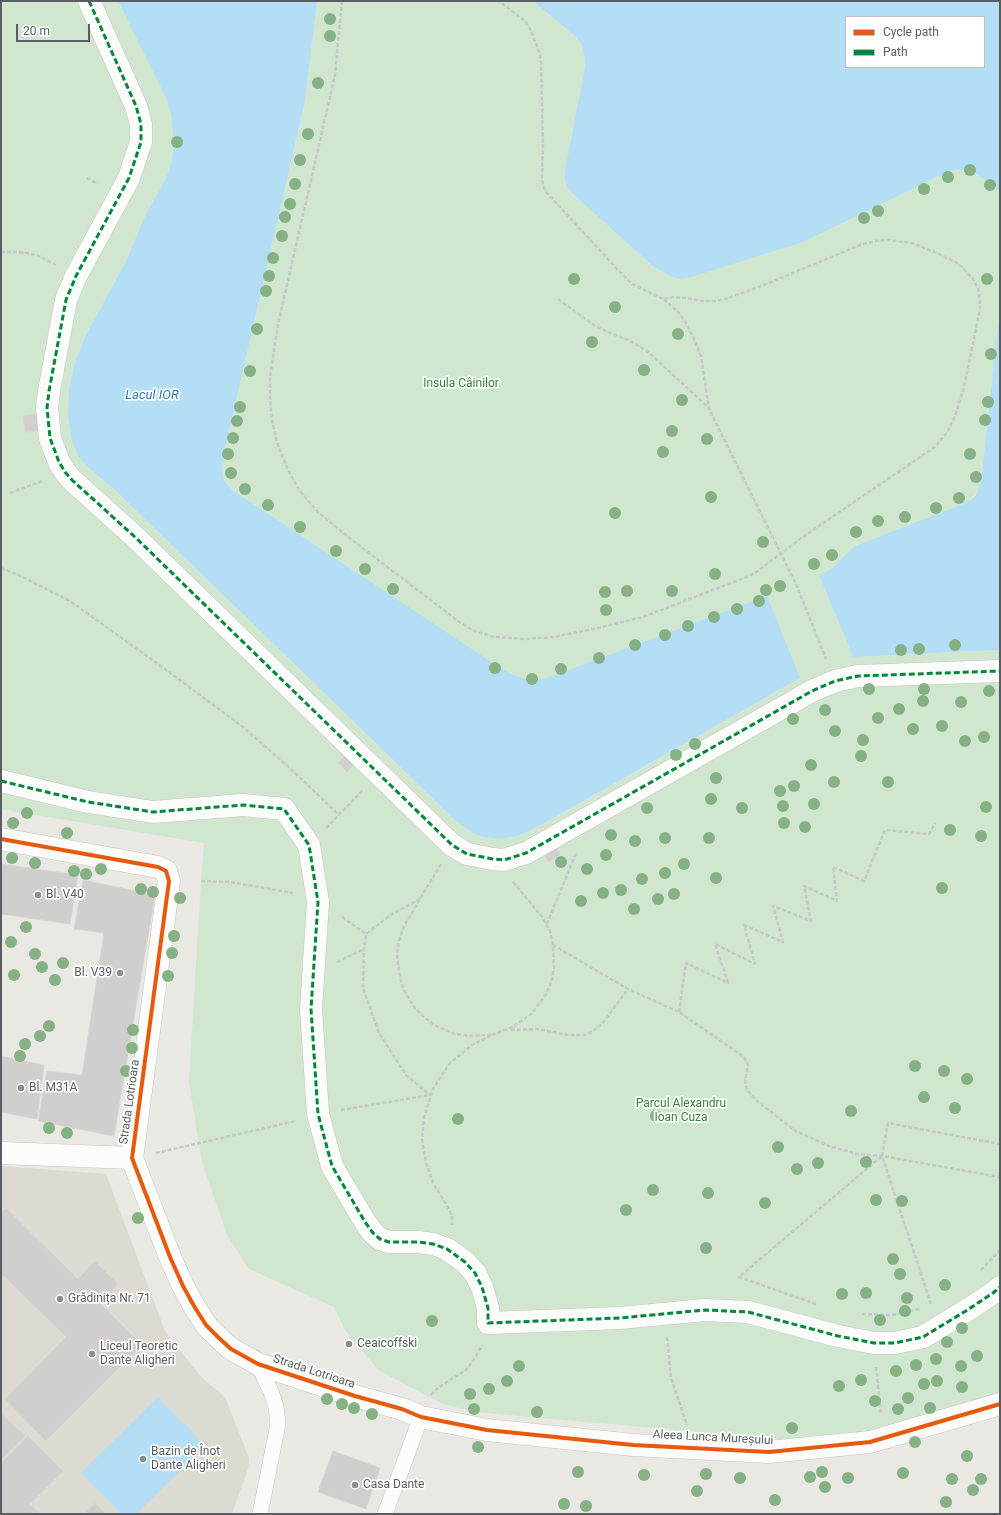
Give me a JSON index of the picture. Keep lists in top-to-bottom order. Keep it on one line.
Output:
{"streets":{"street":["Strada Lotrioara","Aleea Lunca Mureșului"]},"crossings":[["Strada Lotrioara","Aleea Lunca Mureșului"]],"water":["Lacul IOR"],"parks":["Insula Câinilor","Parcul Alexandru Ioan Cuza"],"places":["Bl. V40","Bl. V39","Bl. M31A","Grădinița Nr. 71","Ceaicoffski","Liceul Teoretic Dante Aligheri","Bazin de Înot Dante Aligheri","Casa Dante"],"legend":["Cycle path","Path"],"scale_bar":"20 m"}
